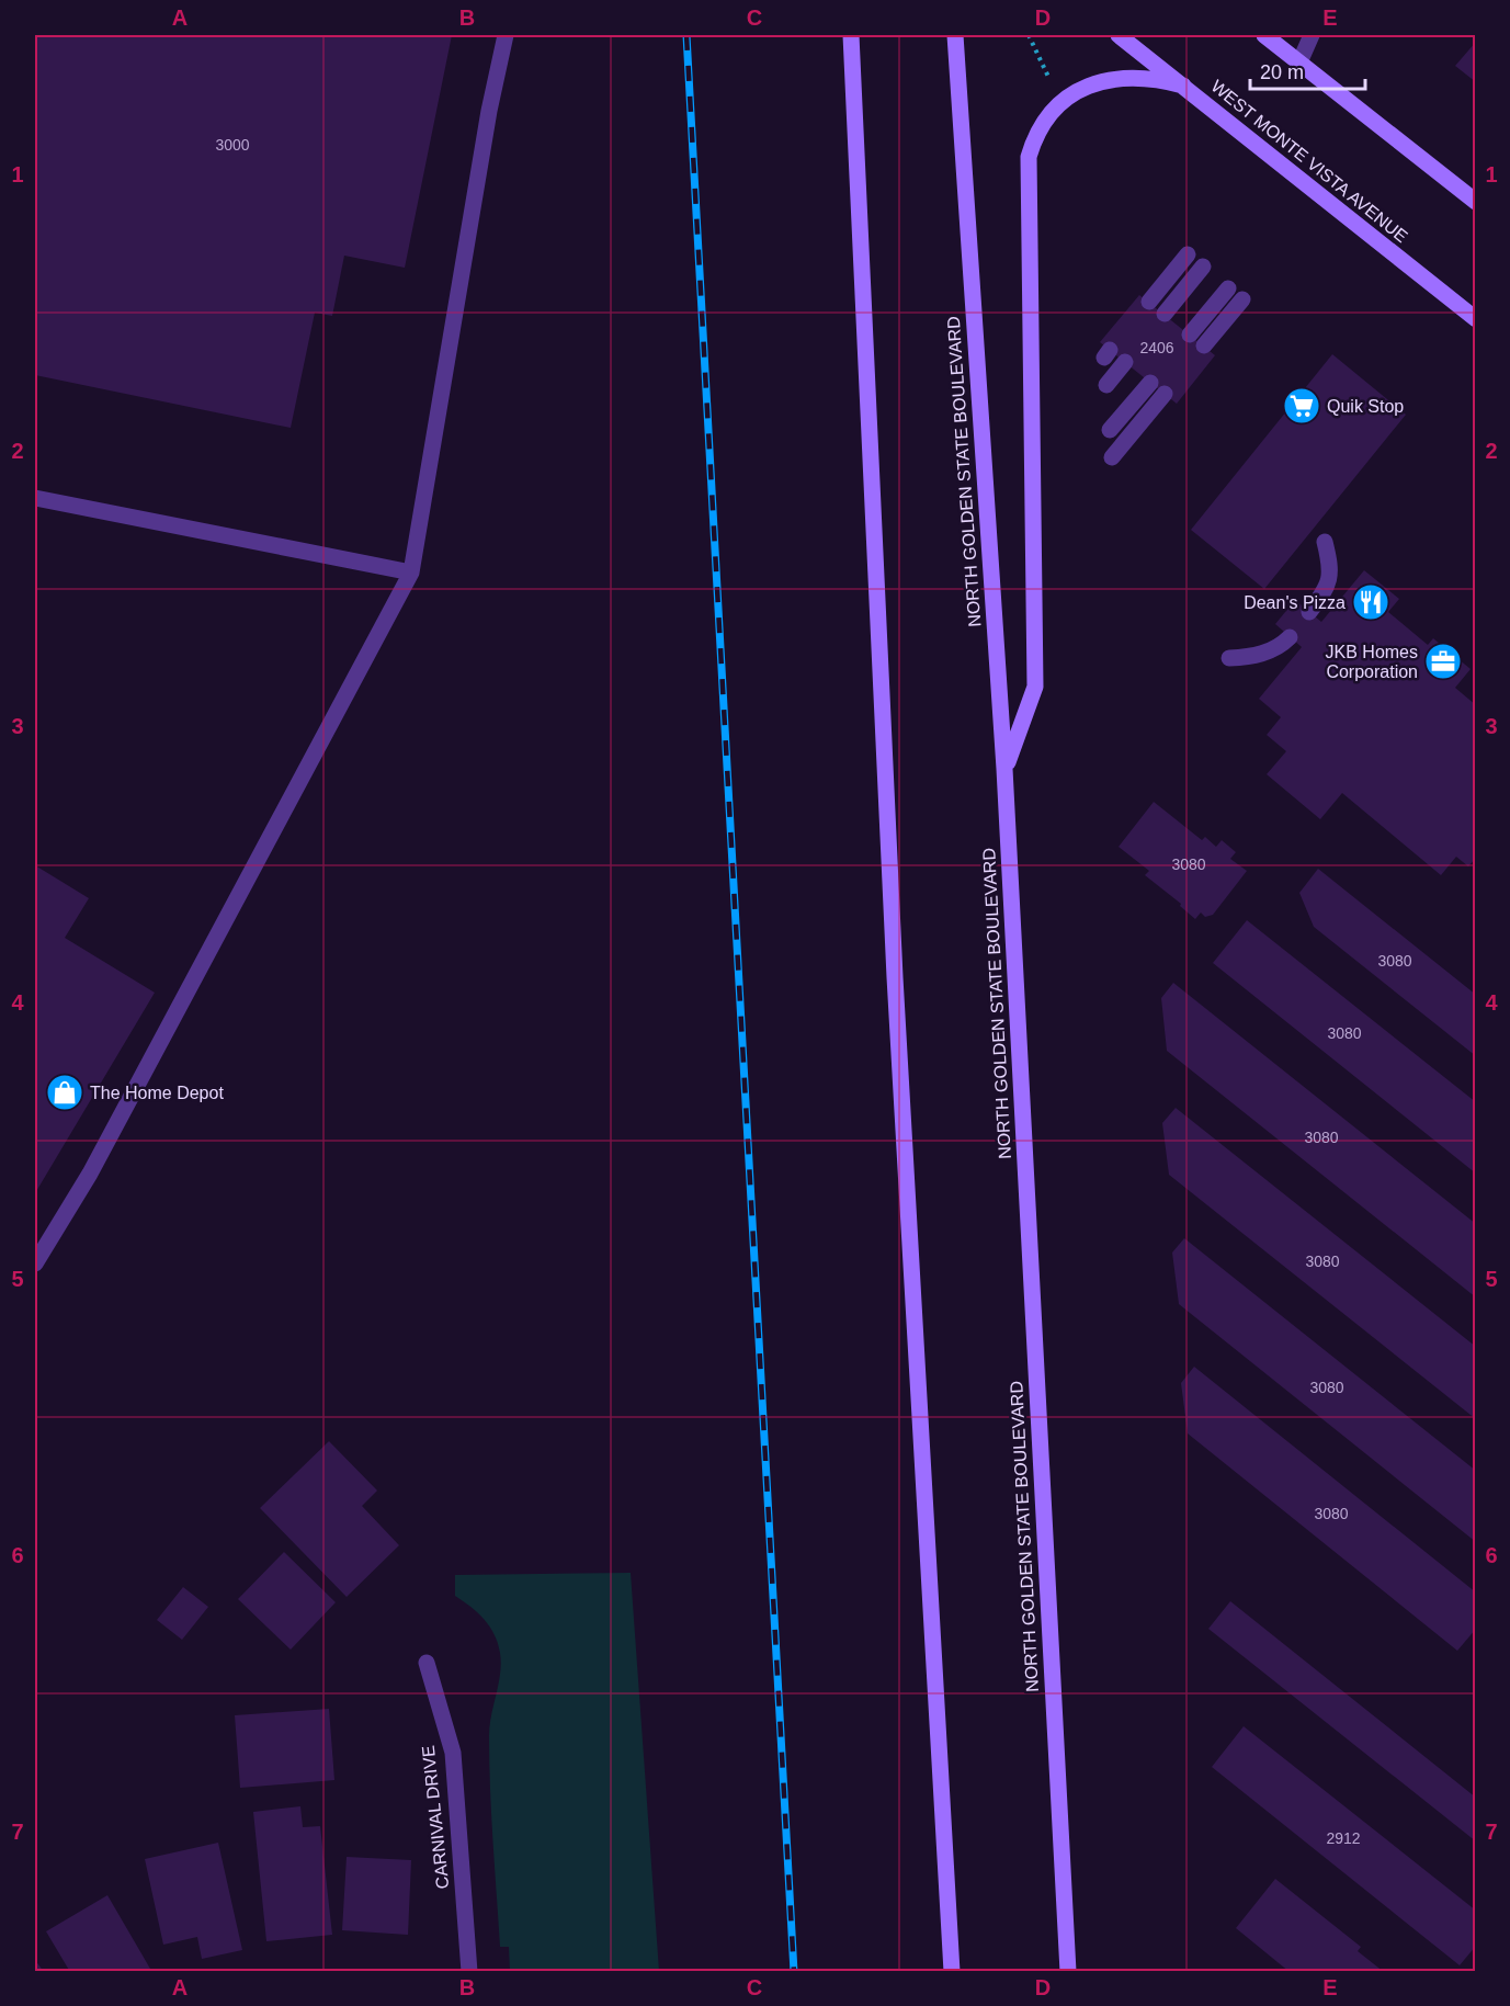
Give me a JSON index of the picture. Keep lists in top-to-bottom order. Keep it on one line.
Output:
{"streets":{"main road":["WEST MONTE VISTA AVENUE","NORTH GOLDEN STATE BOULEVARD"],"street":["CARNIVAL DRIVE"]},"places":{"supermarket":["Quik Stop"],"restaurant":["Dean's Pizza"],"office":["JKB Homes Corporation"],"shop":["The Home Depot"]},"house_numbers":["3000","2406","3080","3080","3080","3080","3080","3080","3080","2912"],"scale_bar":"20 m","grid":{"columns":["A","B","C","D","E"],"rows":["1","2","3","4","5","6","7"]}}
